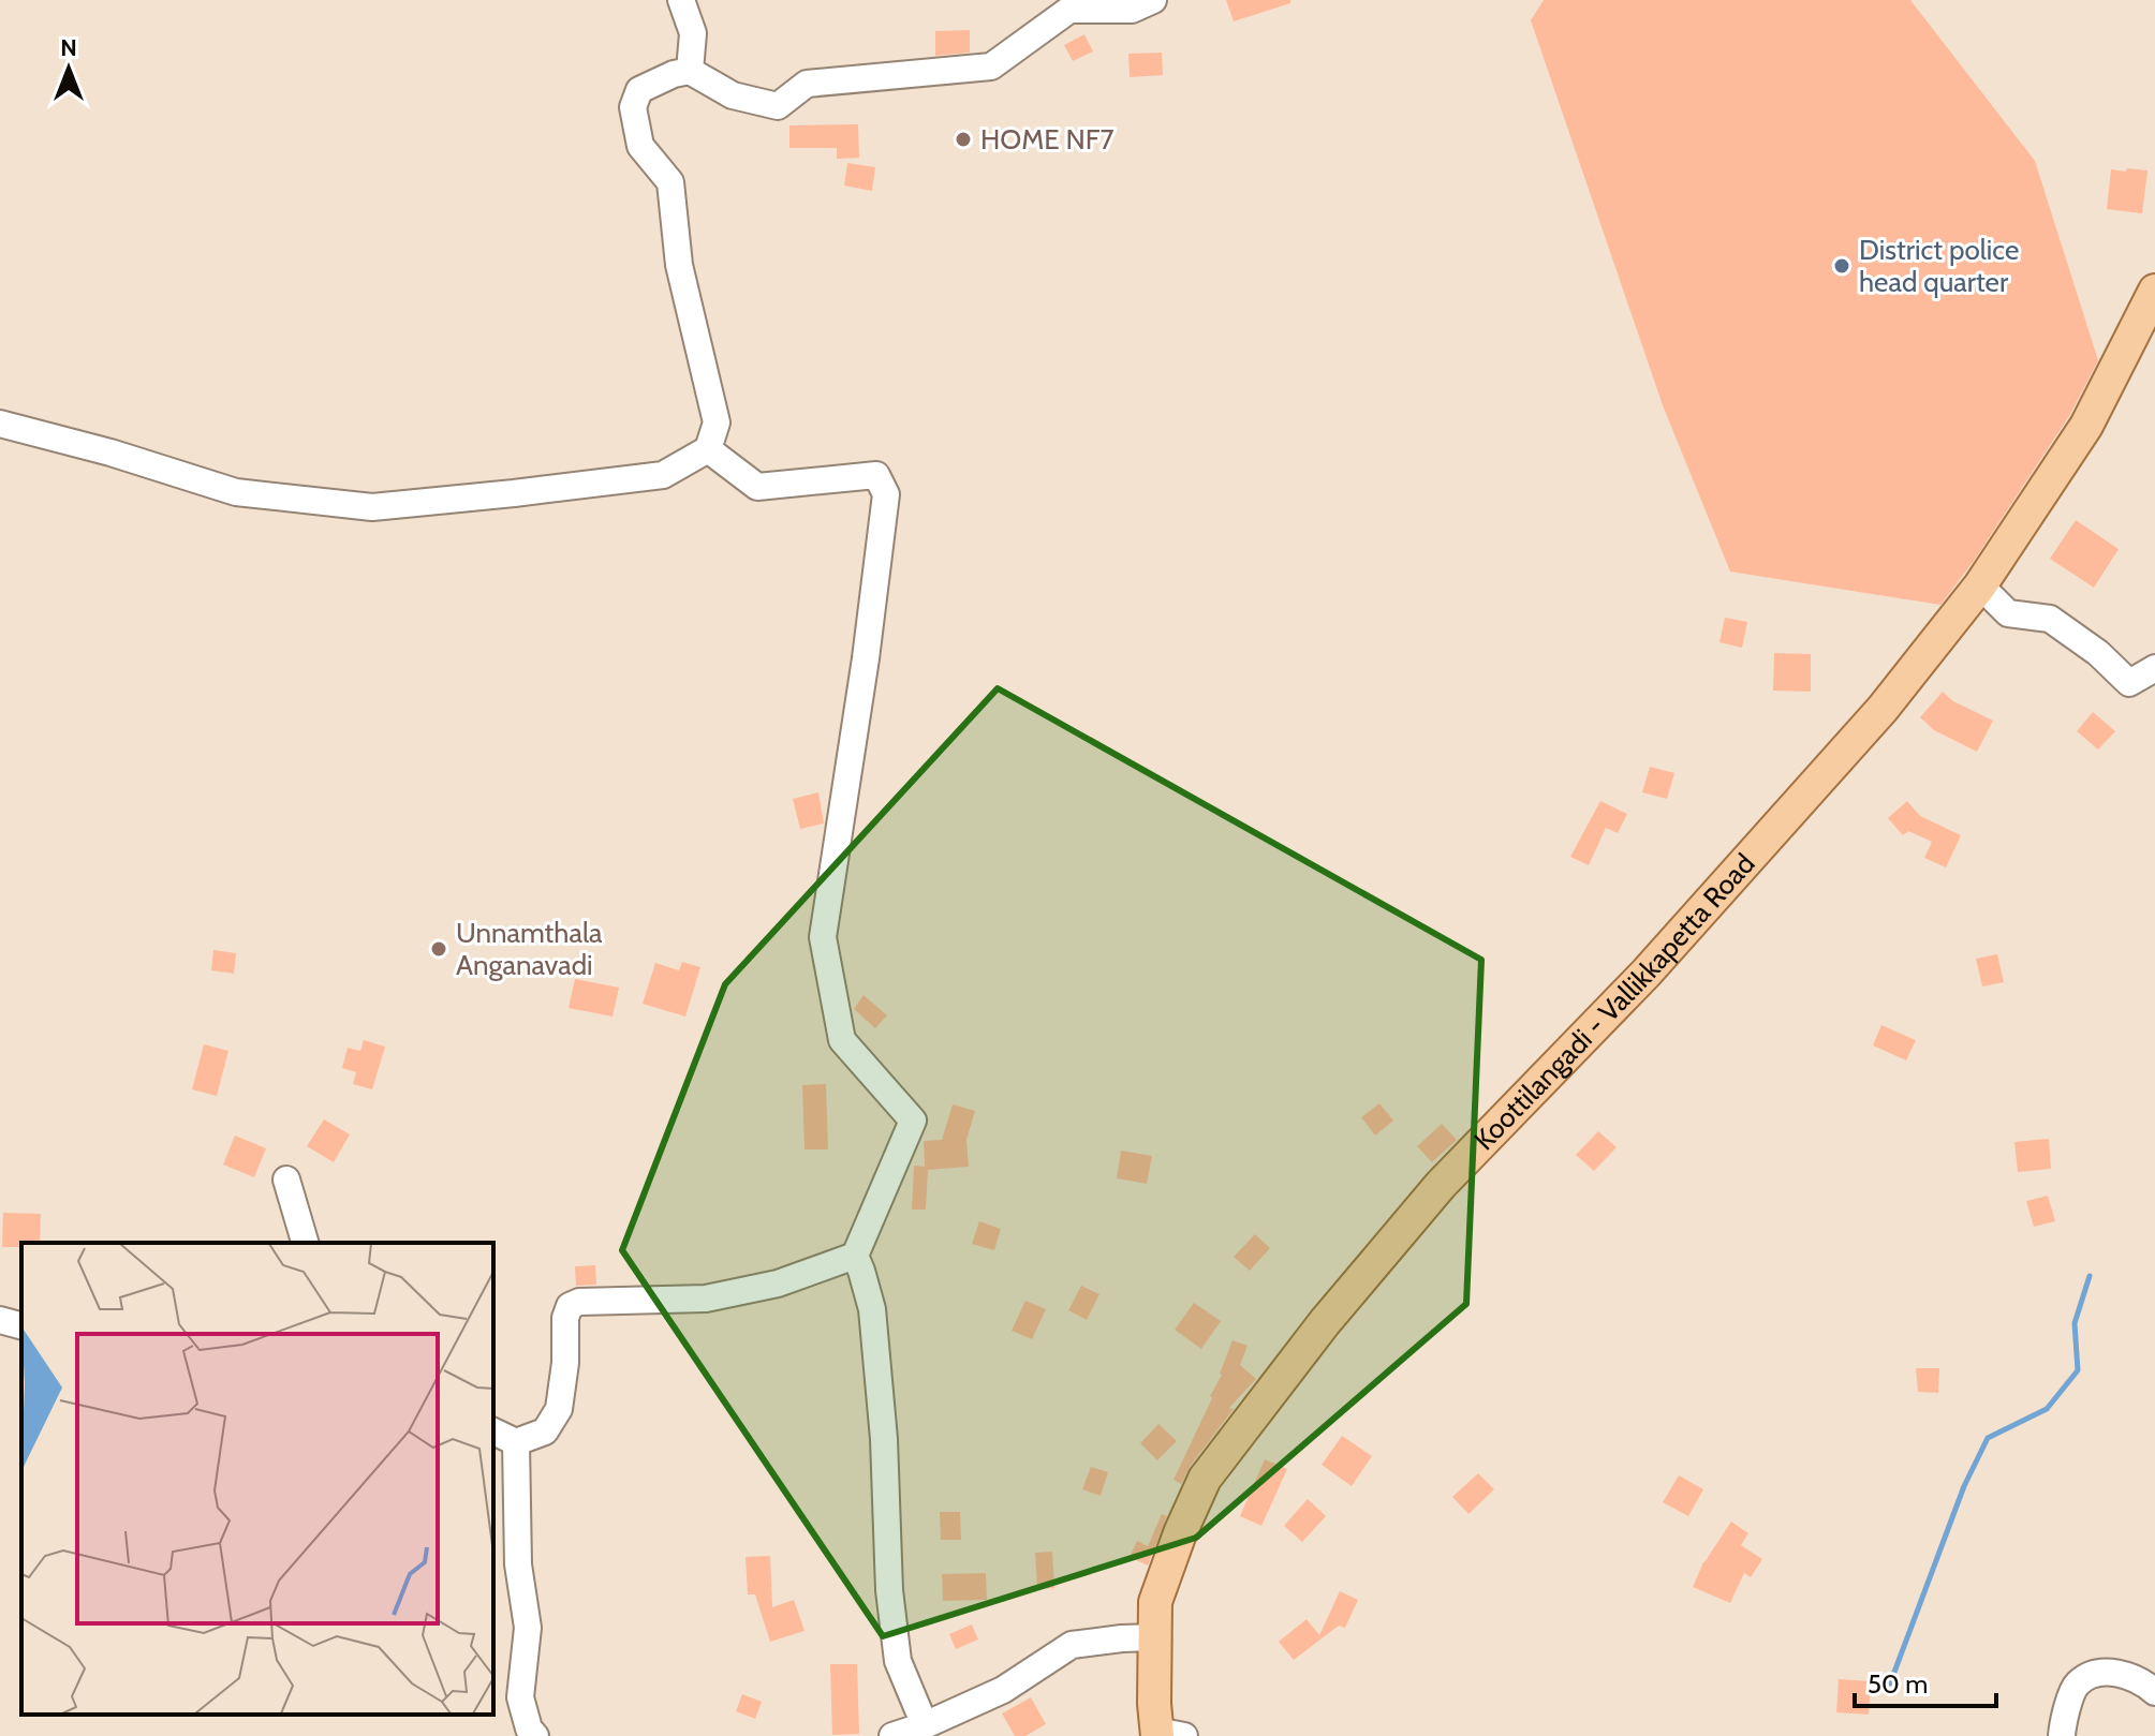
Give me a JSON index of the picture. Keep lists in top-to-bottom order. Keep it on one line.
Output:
{"streets":{"main road":["Koottilangadi - Vallikkapetta Road"]},"places":["HOME NF7","District police head quarter","Unnamthala Anganavadi"],"scale_bar":"50 m","north":"top"}
